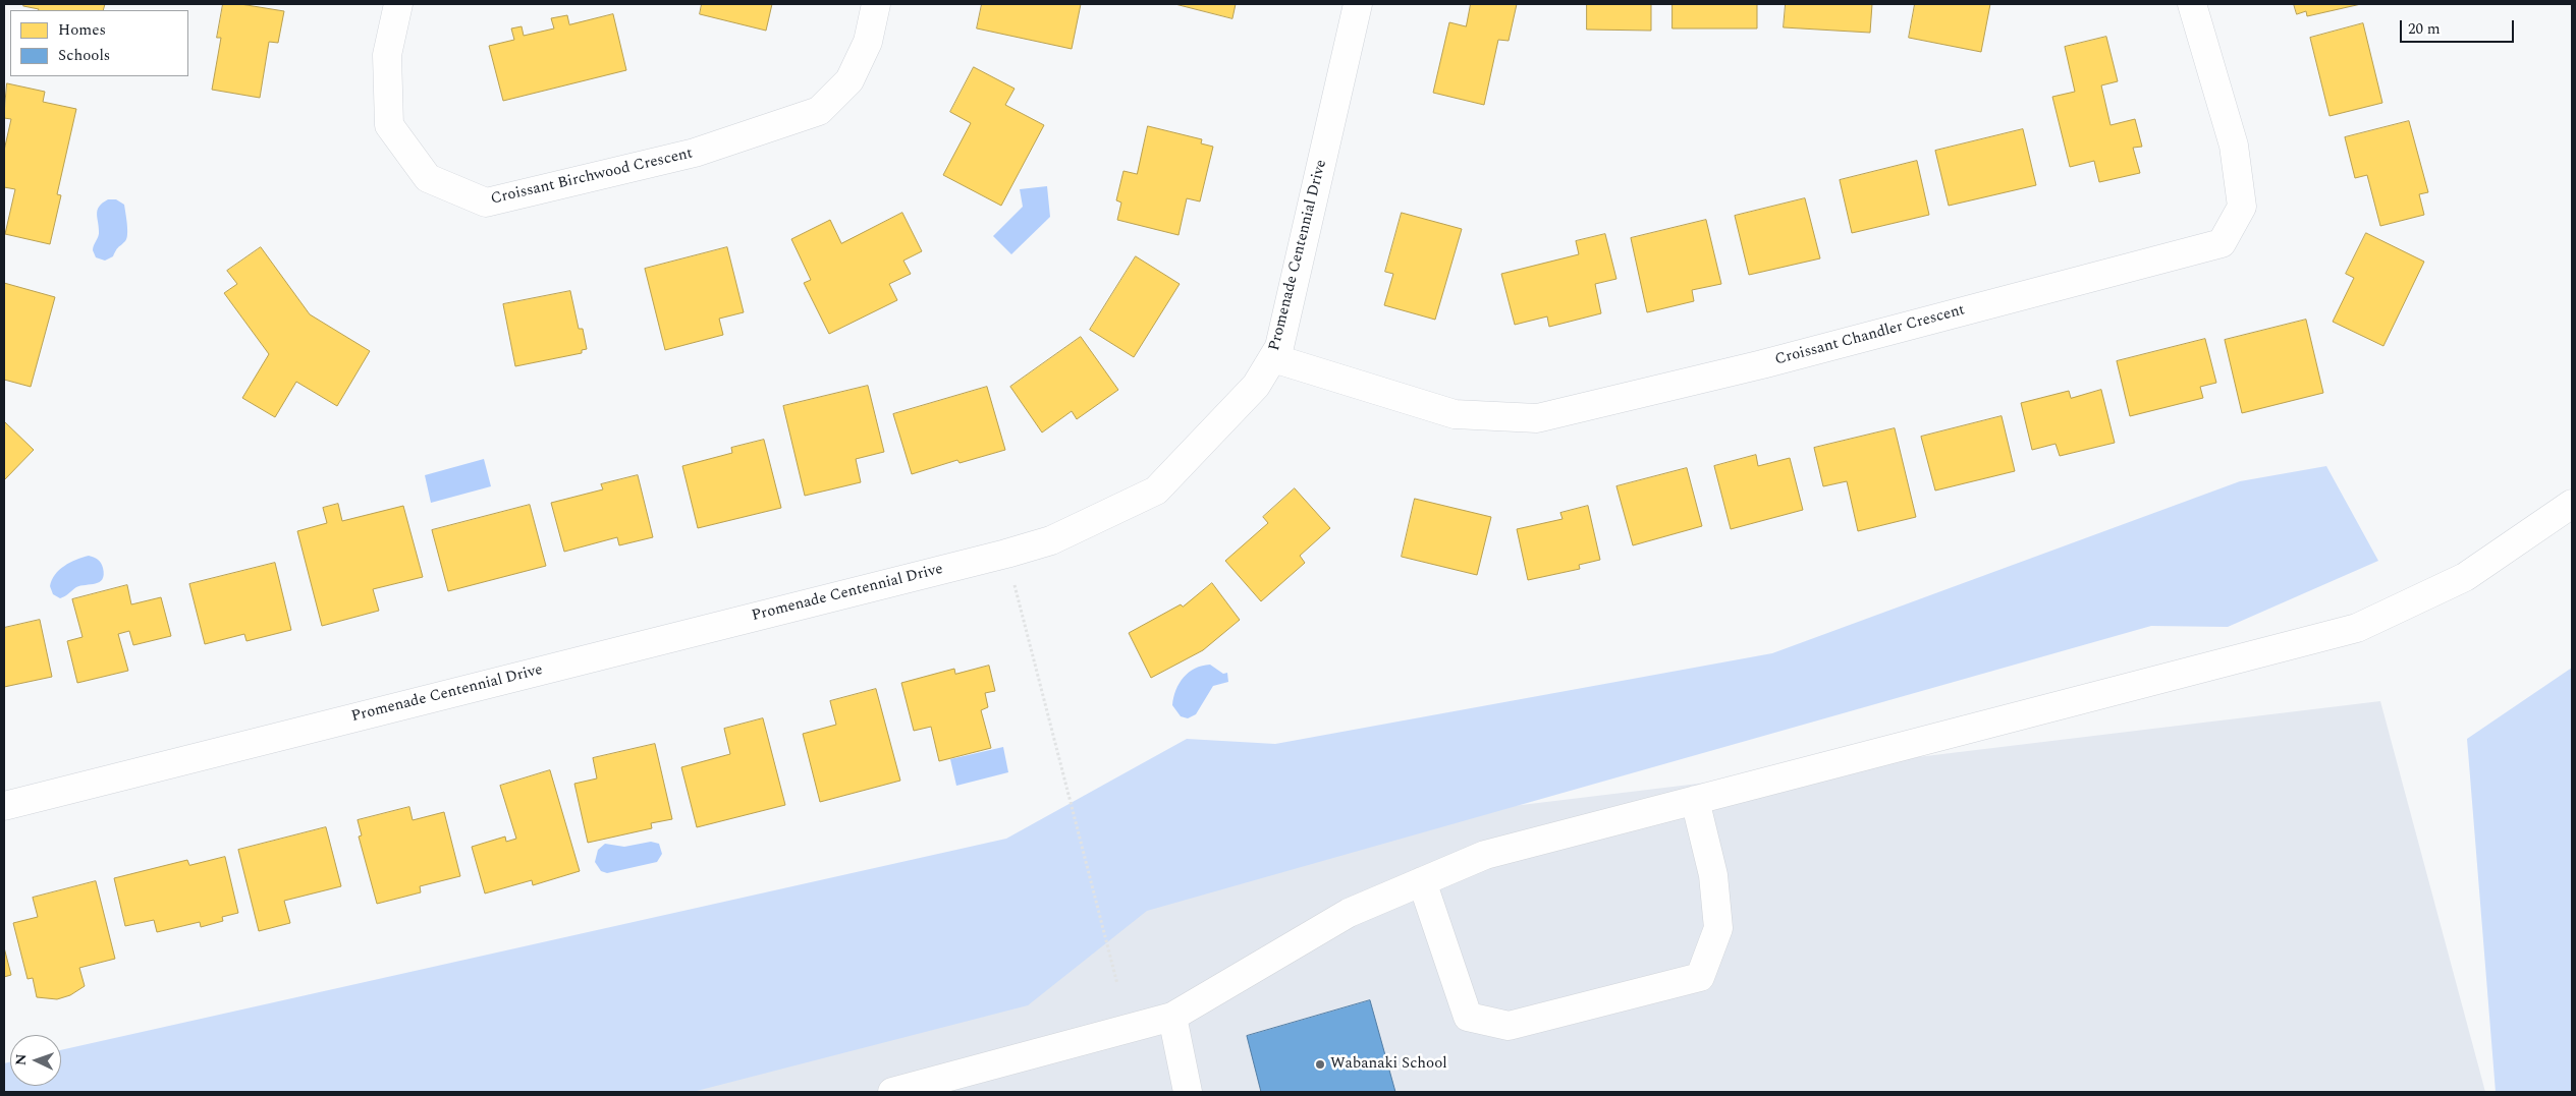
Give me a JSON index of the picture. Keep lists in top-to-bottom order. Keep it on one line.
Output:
{"streets":{"street":["Croissant Birchwood Crescent","Promenade Centennial Drive","Croissant Chandler Crescent"]},"crossings":[["Promenade Centennial Drive","Croissant Chandler Crescent"]],"places":["Wabanaki School"],"legend":["Homes","Schools"],"scale_bar":"20 m","north":"left"}
